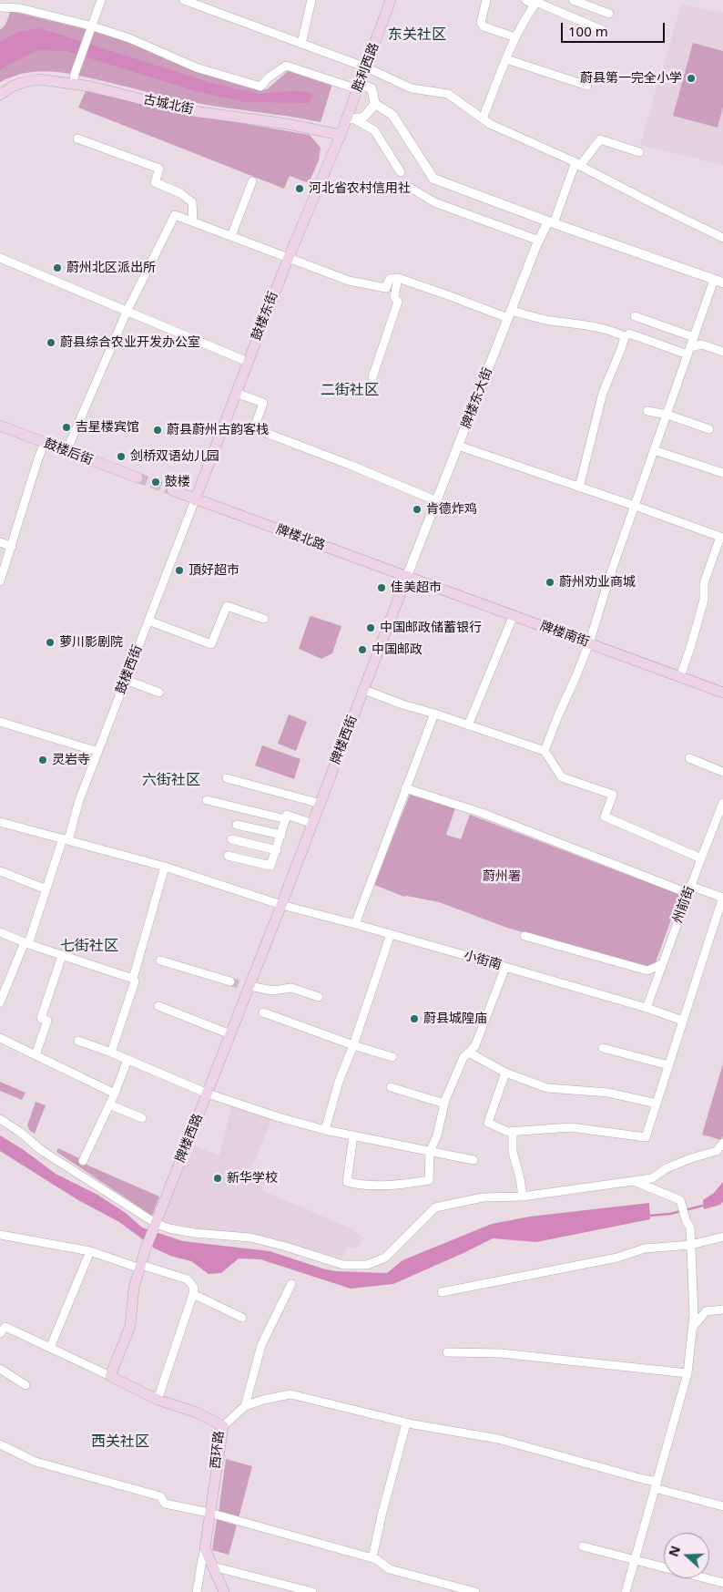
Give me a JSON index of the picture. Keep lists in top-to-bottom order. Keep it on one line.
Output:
{"streets":{"main road":["胜利西路","古城北街","鼓楼东街","鼓楼后街","牌楼北路","牌楼南街","牌楼西街","牌楼西路","西环路"],"street":["牌楼东大街","鼓楼西街","州前街","小街南"]},"crossings":[["胜利西路","古城北街"],["胜利西路","鼓楼东街"],["古城北街","鼓楼东街"],["鼓楼东街","牌楼北路"],["鼓楼东街","鼓楼西街"],["牌楼东大街","牌楼北路"],["牌楼东大街","牌楼南街"],["牌楼东大街","牌楼西街"],["牌楼北路","牌楼南街"],["牌楼北路","鼓楼西街"],["牌楼北路","牌楼西街"],["牌楼南街","牌楼西街"],["鼓楼西街","小街南"],["牌楼西街","小街南"],["牌楼西街","牌楼西路"],["州前街","小街南"],["小街南","牌楼西路"],["牌楼西路","西环路"]],"districts":["东关社区","二街社区","六街社区","七街社区","西关社区"],"parks":["蔚州署"],"places":["蔚县第一完全小学","河北省农村信用社","蔚州北区派出所","蔚县综合农业开发办公室","吉星楼宾馆","蔚县蔚州古韵客栈","剑桥双语幼儿园","鼓楼","肯德炸鸡","頂好超市","蔚州劝业商城","佳美超市","中国邮政储蓄银行","萝川影剧院","中国邮政","灵岩寺","蔚县城隍庙","新华学校"],"scale_bar":"100 m","north":"left"}
